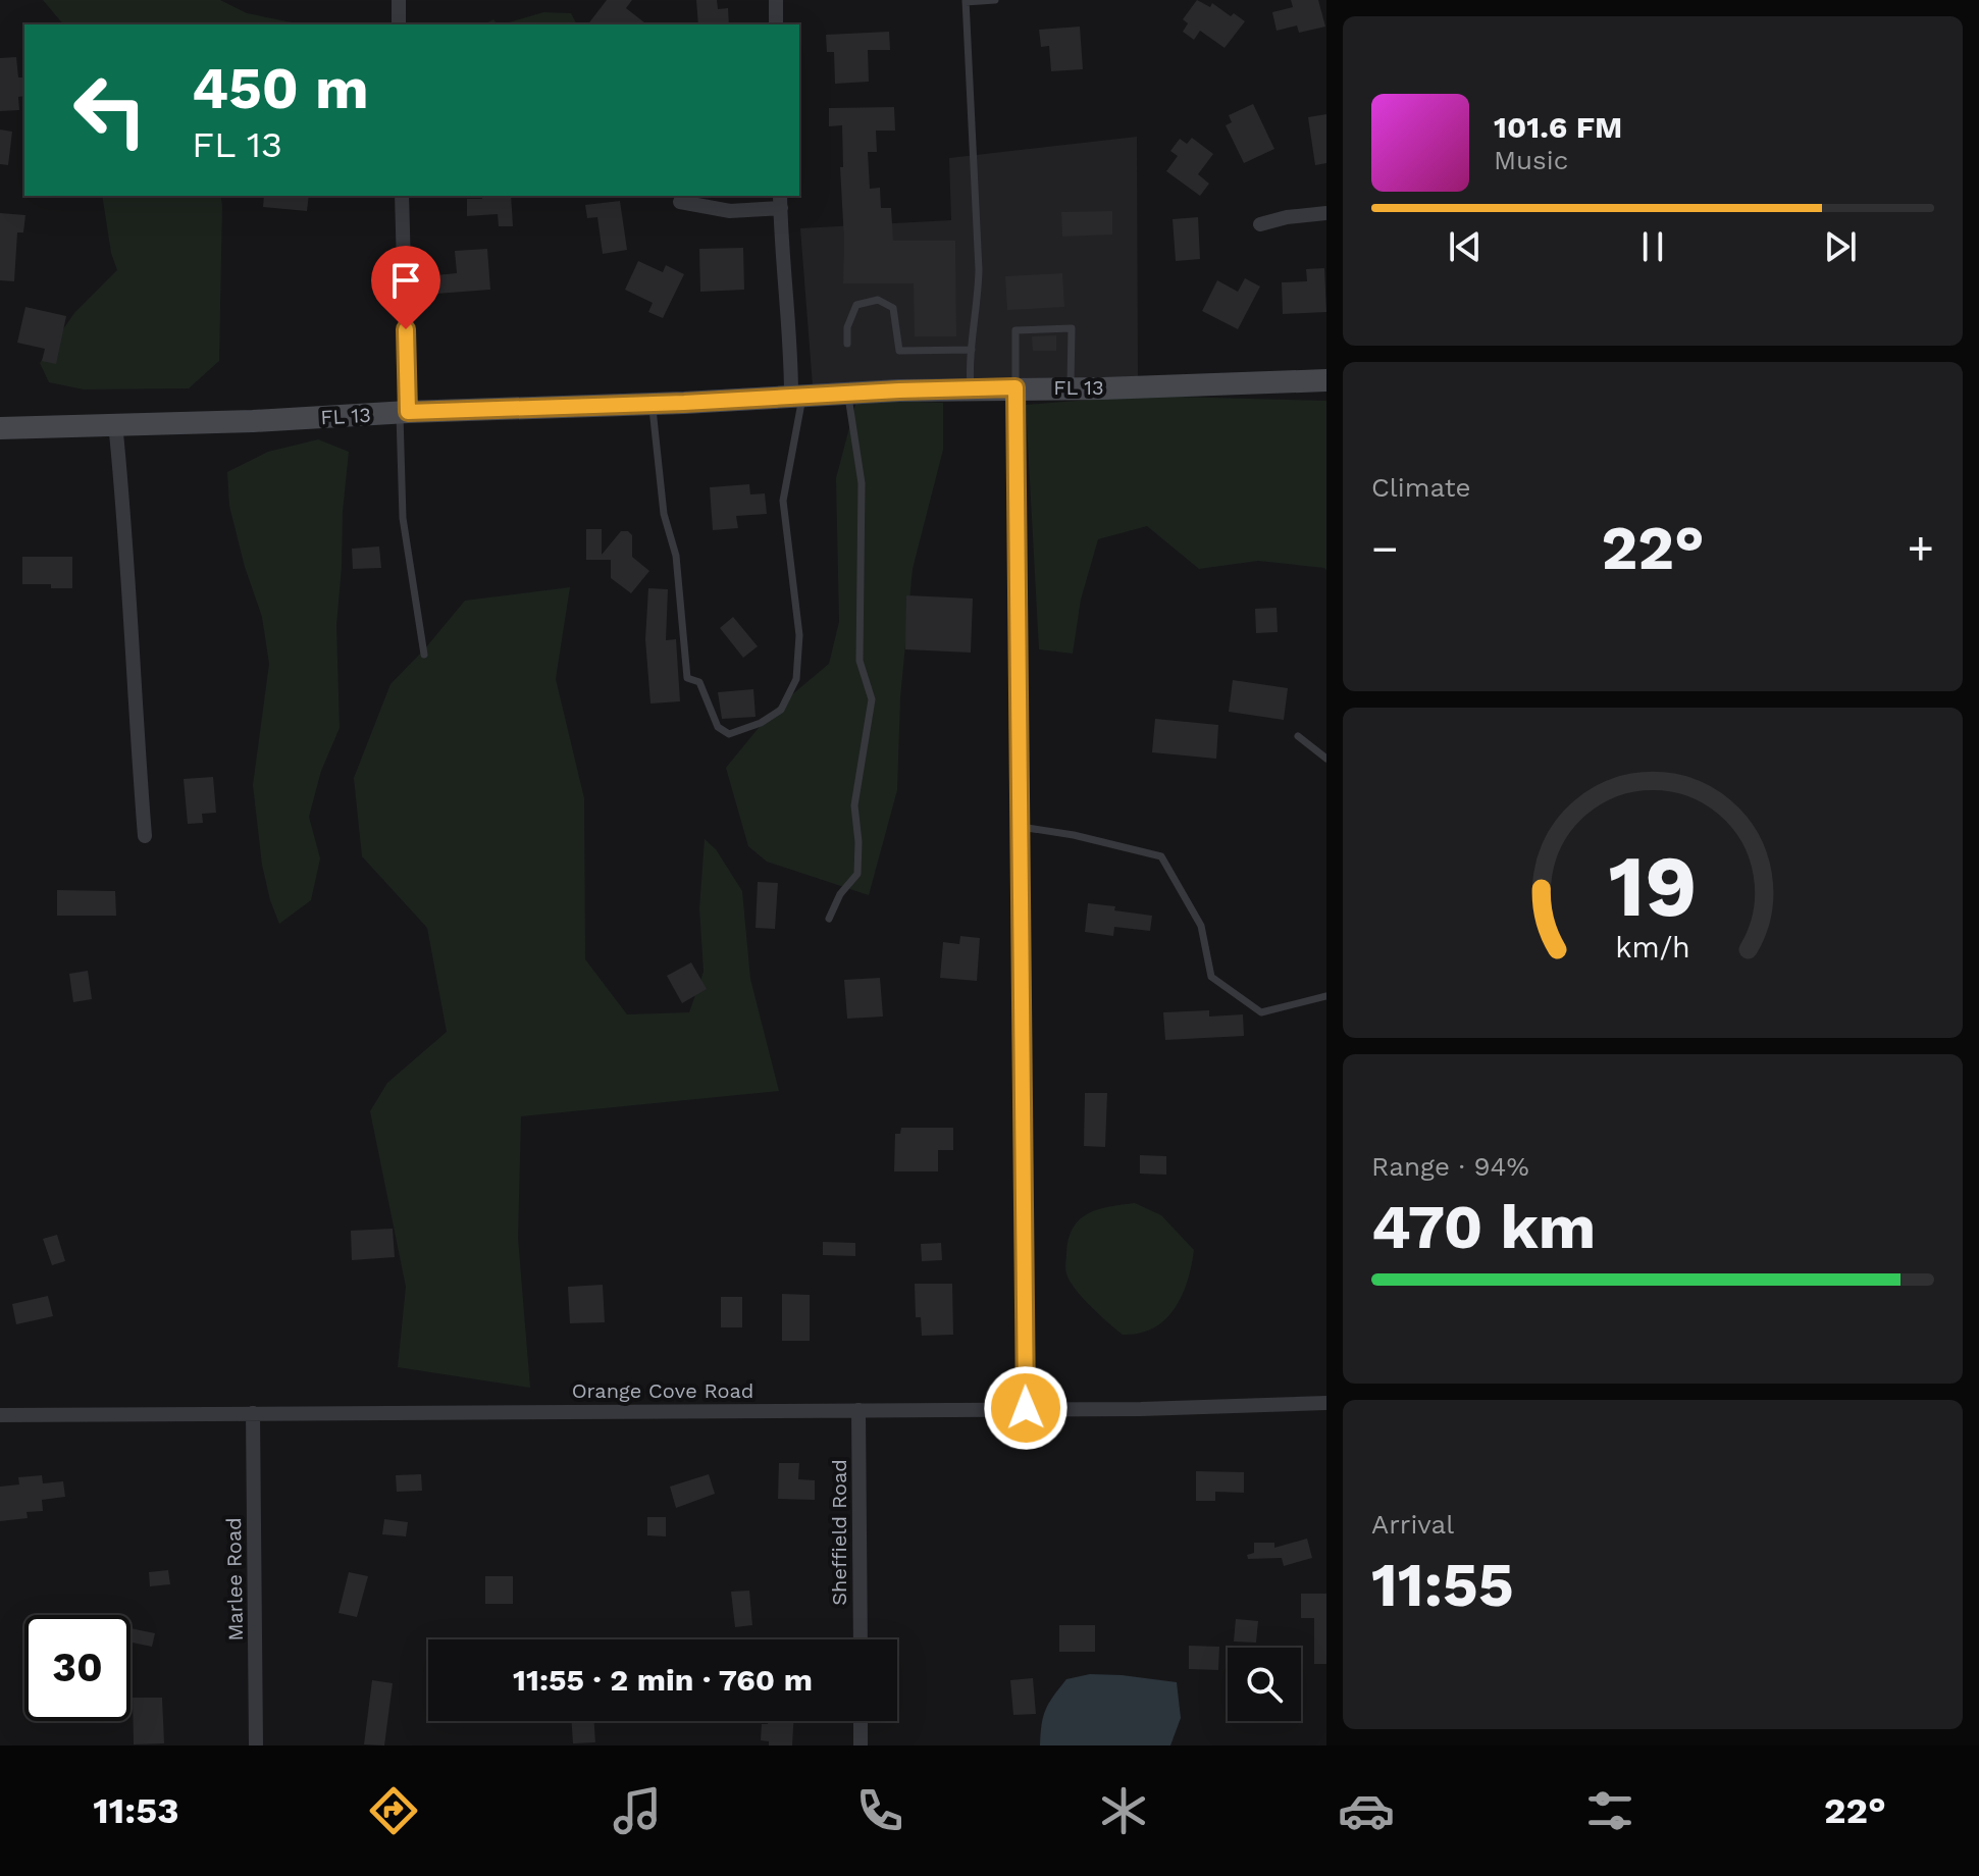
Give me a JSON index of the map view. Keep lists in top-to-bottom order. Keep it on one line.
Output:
{"streets":{"main road":["FL 13"],"street":["Orange Cove Road","Sheffield Road","Marlee Road"]},"crossings":[["Orange Cove Road","Sheffield Road"],["Orange Cove Road","Marlee Road"]],"page":{"turn":["450 m","FL 13"],"song":["101.6 FM","Music"],"tile":["Climate",["Range · 94%","470 km"],["Arrival","11:55"]],"heat":["−","22°","+"],"limit":"30","trip":"11:55 · 2 min · 760 m","tabs":["11:53","22°"],"gauge":["19","km/h"]}}
